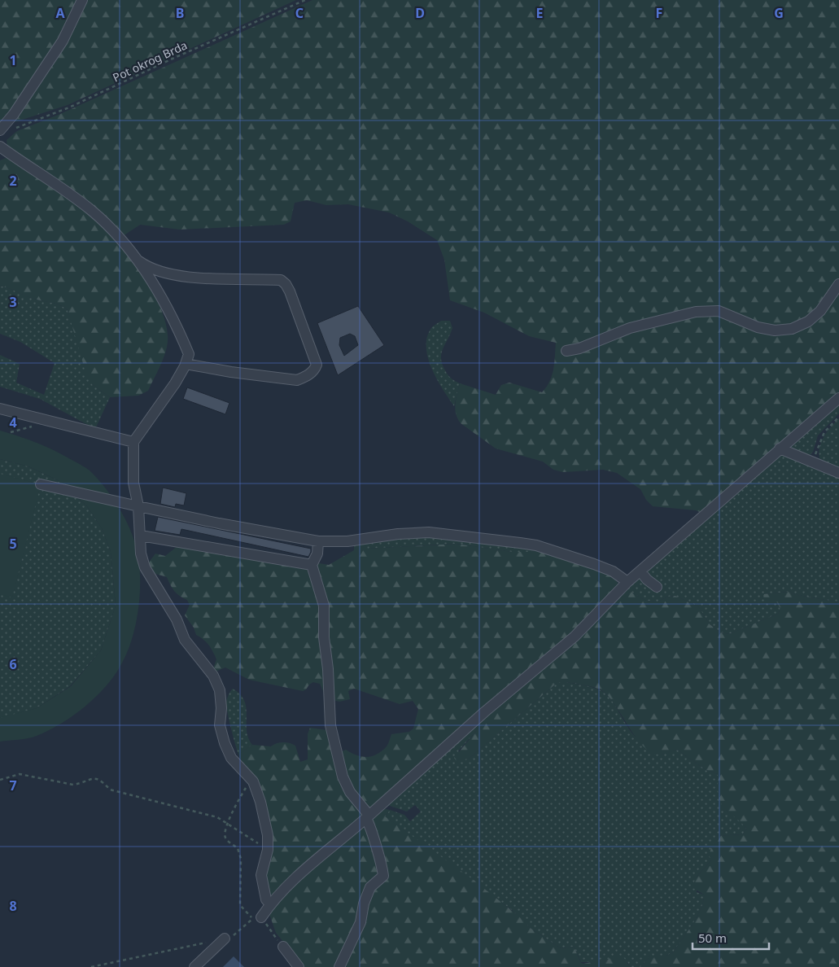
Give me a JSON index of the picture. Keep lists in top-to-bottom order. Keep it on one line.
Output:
{"streets":{"path":["Pot okrog Brda"]},"scale_bar":"50 m","grid":{"columns":["A","B","C","D","E","F","G"],"rows":["1","2","3","4","5","6","7","8"]}}
